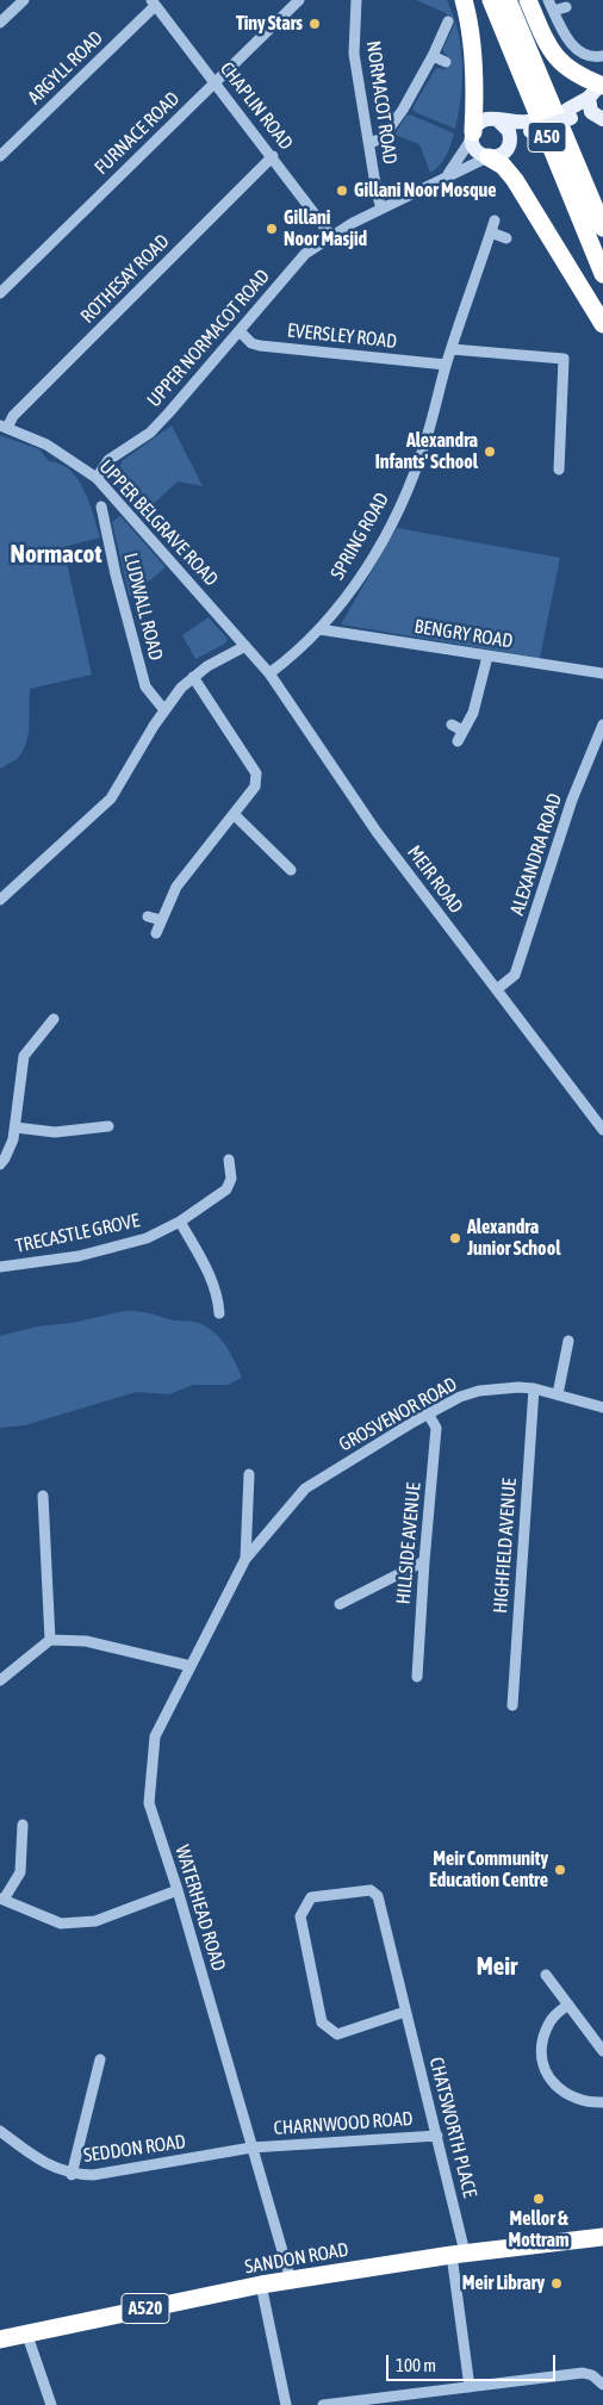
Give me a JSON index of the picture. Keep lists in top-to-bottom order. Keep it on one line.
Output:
{"streets":{"highway":["A50","SANDON ROAD","A520"],"street":["ARGYLL ROAD","NORMACOT ROAD","CHAPLIN ROAD","FURNACE ROAD","ROTHESAY ROAD","EVERSLEY ROAD","UPPER NORMACOT ROAD","UPPER BELGRAVE ROAD","SPRING ROAD","LUDWALL ROAD","BENGRY ROAD","ALEXANDRA ROAD","MEIR ROAD","TRECASTLE GROVE","GROSVENOR ROAD","HILLSIDE AVENUE","HIGHFIELD AVENUE","WATERHEAD ROAD","CHARNWOOD ROAD","CHATSWORTH PLACE","SEDDON ROAD"]},"crossings":[["ARGYLL ROAD","CHAPLIN ROAD"],["NORMACOT ROAD","UPPER NORMACOT ROAD"],["CHAPLIN ROAD","FURNACE ROAD"],["CHAPLIN ROAD","ROTHESAY ROAD"],["CHAPLIN ROAD","UPPER NORMACOT ROAD"],["ROTHESAY ROAD","UPPER BELGRAVE ROAD"],["EVERSLEY ROAD","UPPER NORMACOT ROAD"],["EVERSLEY ROAD","SPRING ROAD"],["UPPER NORMACOT ROAD","UPPER BELGRAVE ROAD"],["UPPER BELGRAVE ROAD","MEIR ROAD"],["SPRING ROAD","BENGRY ROAD"],["SPRING ROAD","MEIR ROAD"],["ALEXANDRA ROAD","MEIR ROAD"],["GROSVENOR ROAD","HILLSIDE AVENUE"],["GROSVENOR ROAD","HIGHFIELD AVENUE"],["GROSVENOR ROAD","WATERHEAD ROAD"],["WATERHEAD ROAD","CHARNWOOD ROAD"],["WATERHEAD ROAD","SEDDON ROAD"],["WATERHEAD ROAD","SANDON ROAD"],["CHARNWOOD ROAD","CHATSWORTH PLACE"],["CHARNWOOD ROAD","SEDDON ROAD"],["CHATSWORTH PLACE","SANDON ROAD"]],"districts":["Normacot","Meir"],"places":["Tiny Stars","Gillani Noor Mosque","Gillani Noor Masjid","Alexandra Infants' School","Alexandra Junior School","Meir Community Education Centre","Mellor & Mottram","Meir Library"],"scale_bar":"100 m"}
